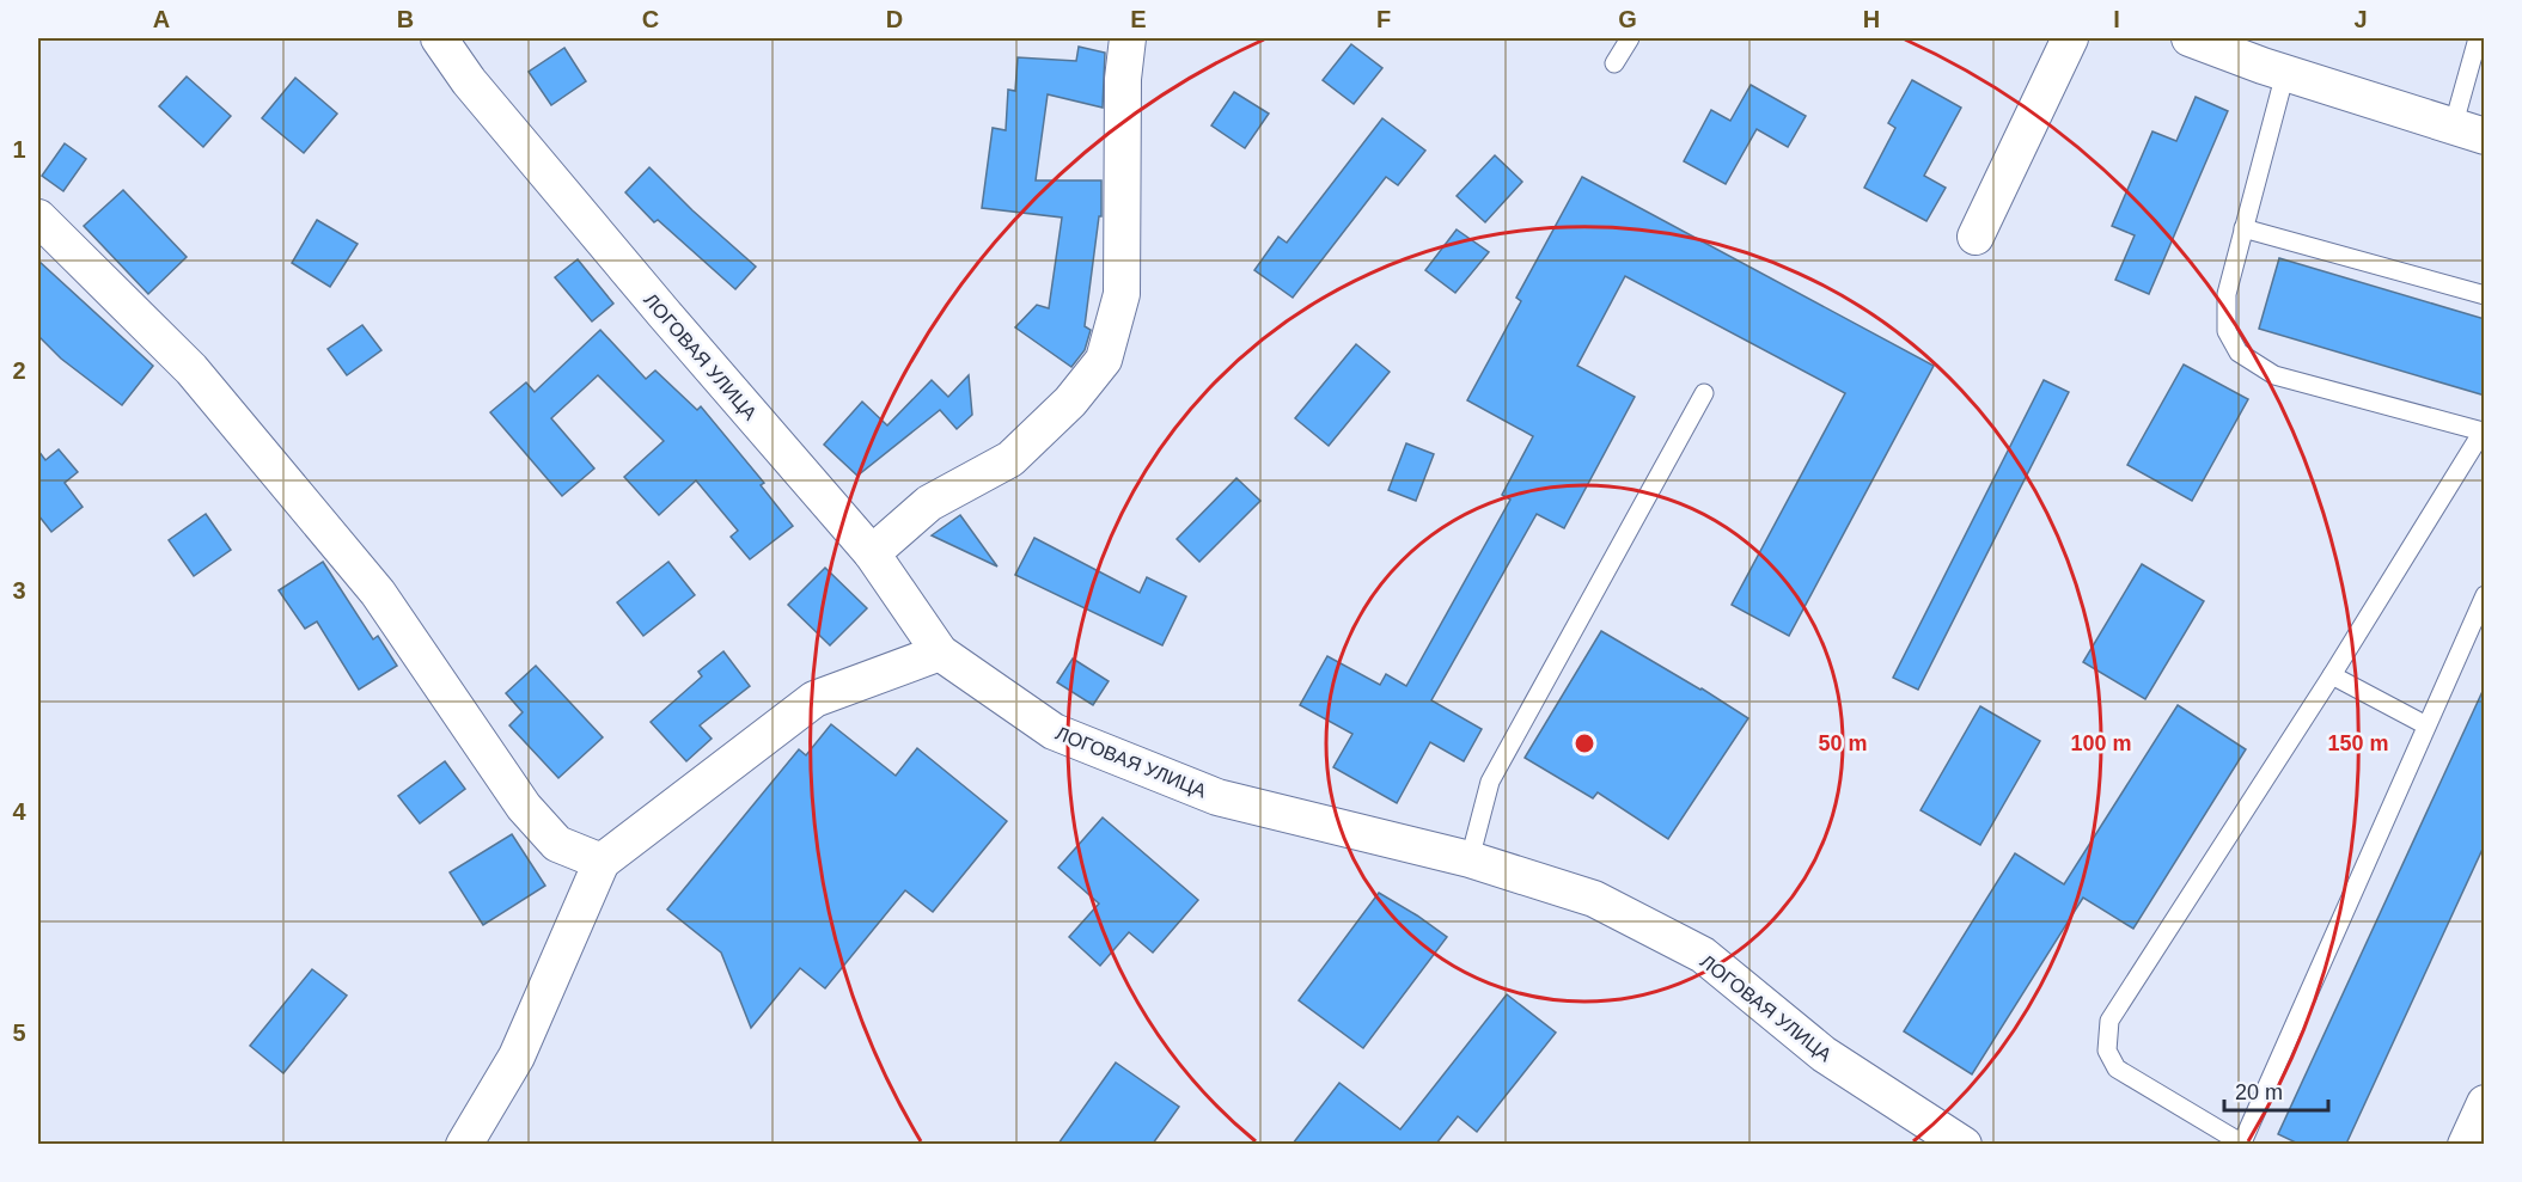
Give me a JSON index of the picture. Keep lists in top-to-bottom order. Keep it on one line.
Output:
{"streets":{"street":["ЛОГОВАЯ УЛИЦА"]},"scale_bar":"20 m","grid":{"columns":["A","B","C","D","E","F","G","H","I","J"],"rows":["1","2","3","4","5"]},"rings":["50 m","100 m","150 m"]}
